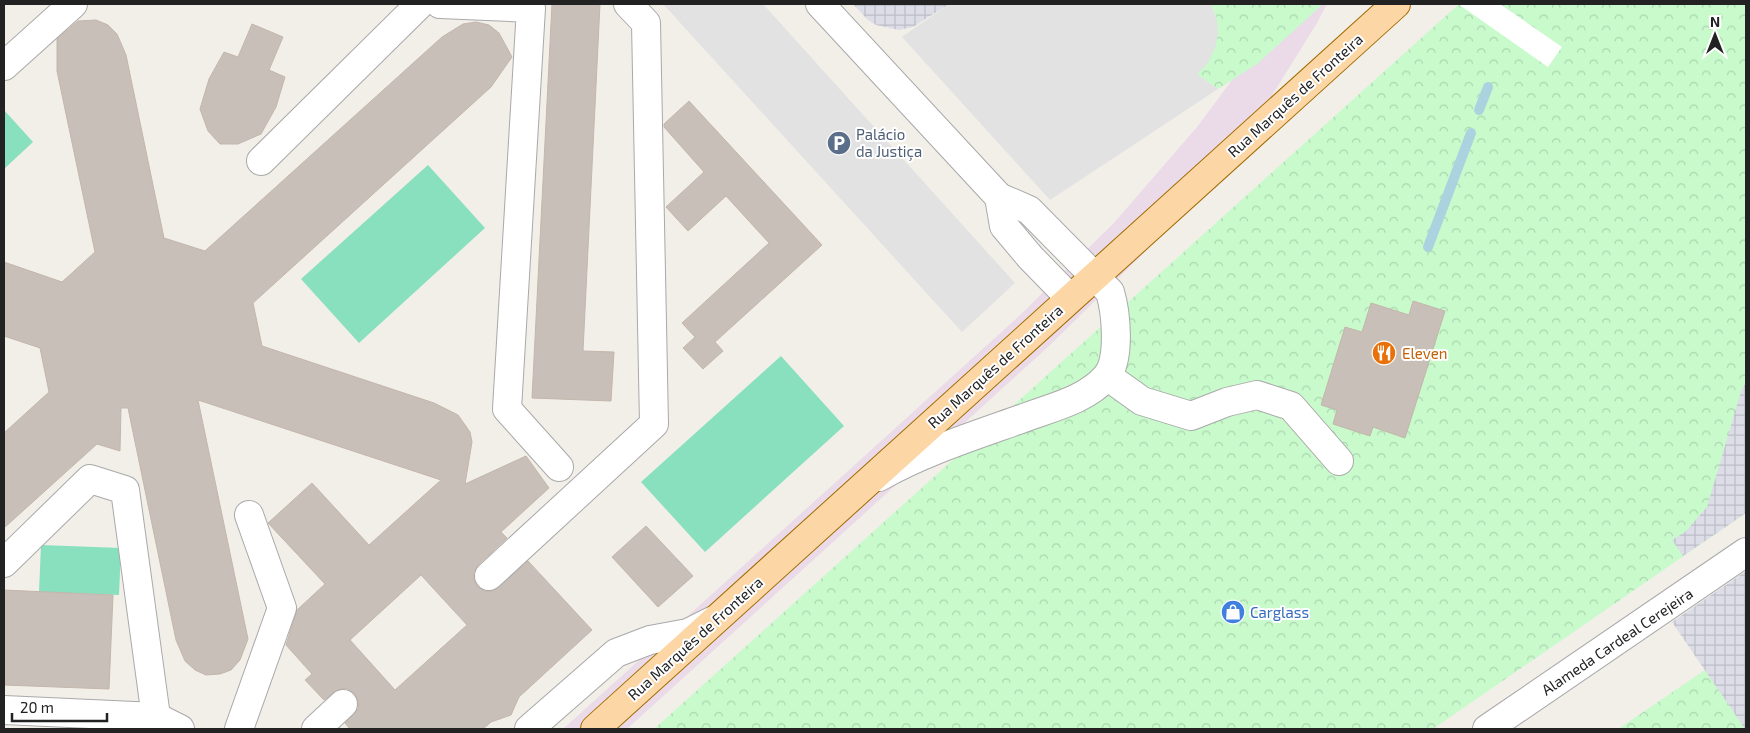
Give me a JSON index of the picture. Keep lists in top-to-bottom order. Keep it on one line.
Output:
{"streets":{"main road":["Rua Marquês de Fronteira"],"street":["Alameda Cardeal Cerejeira"]},"places":{"parking":["Palácio da Justiça"],"restaurant":["Eleven"],"shop":["Carglass"]},"scale_bar":"20 m","north":"top"}
